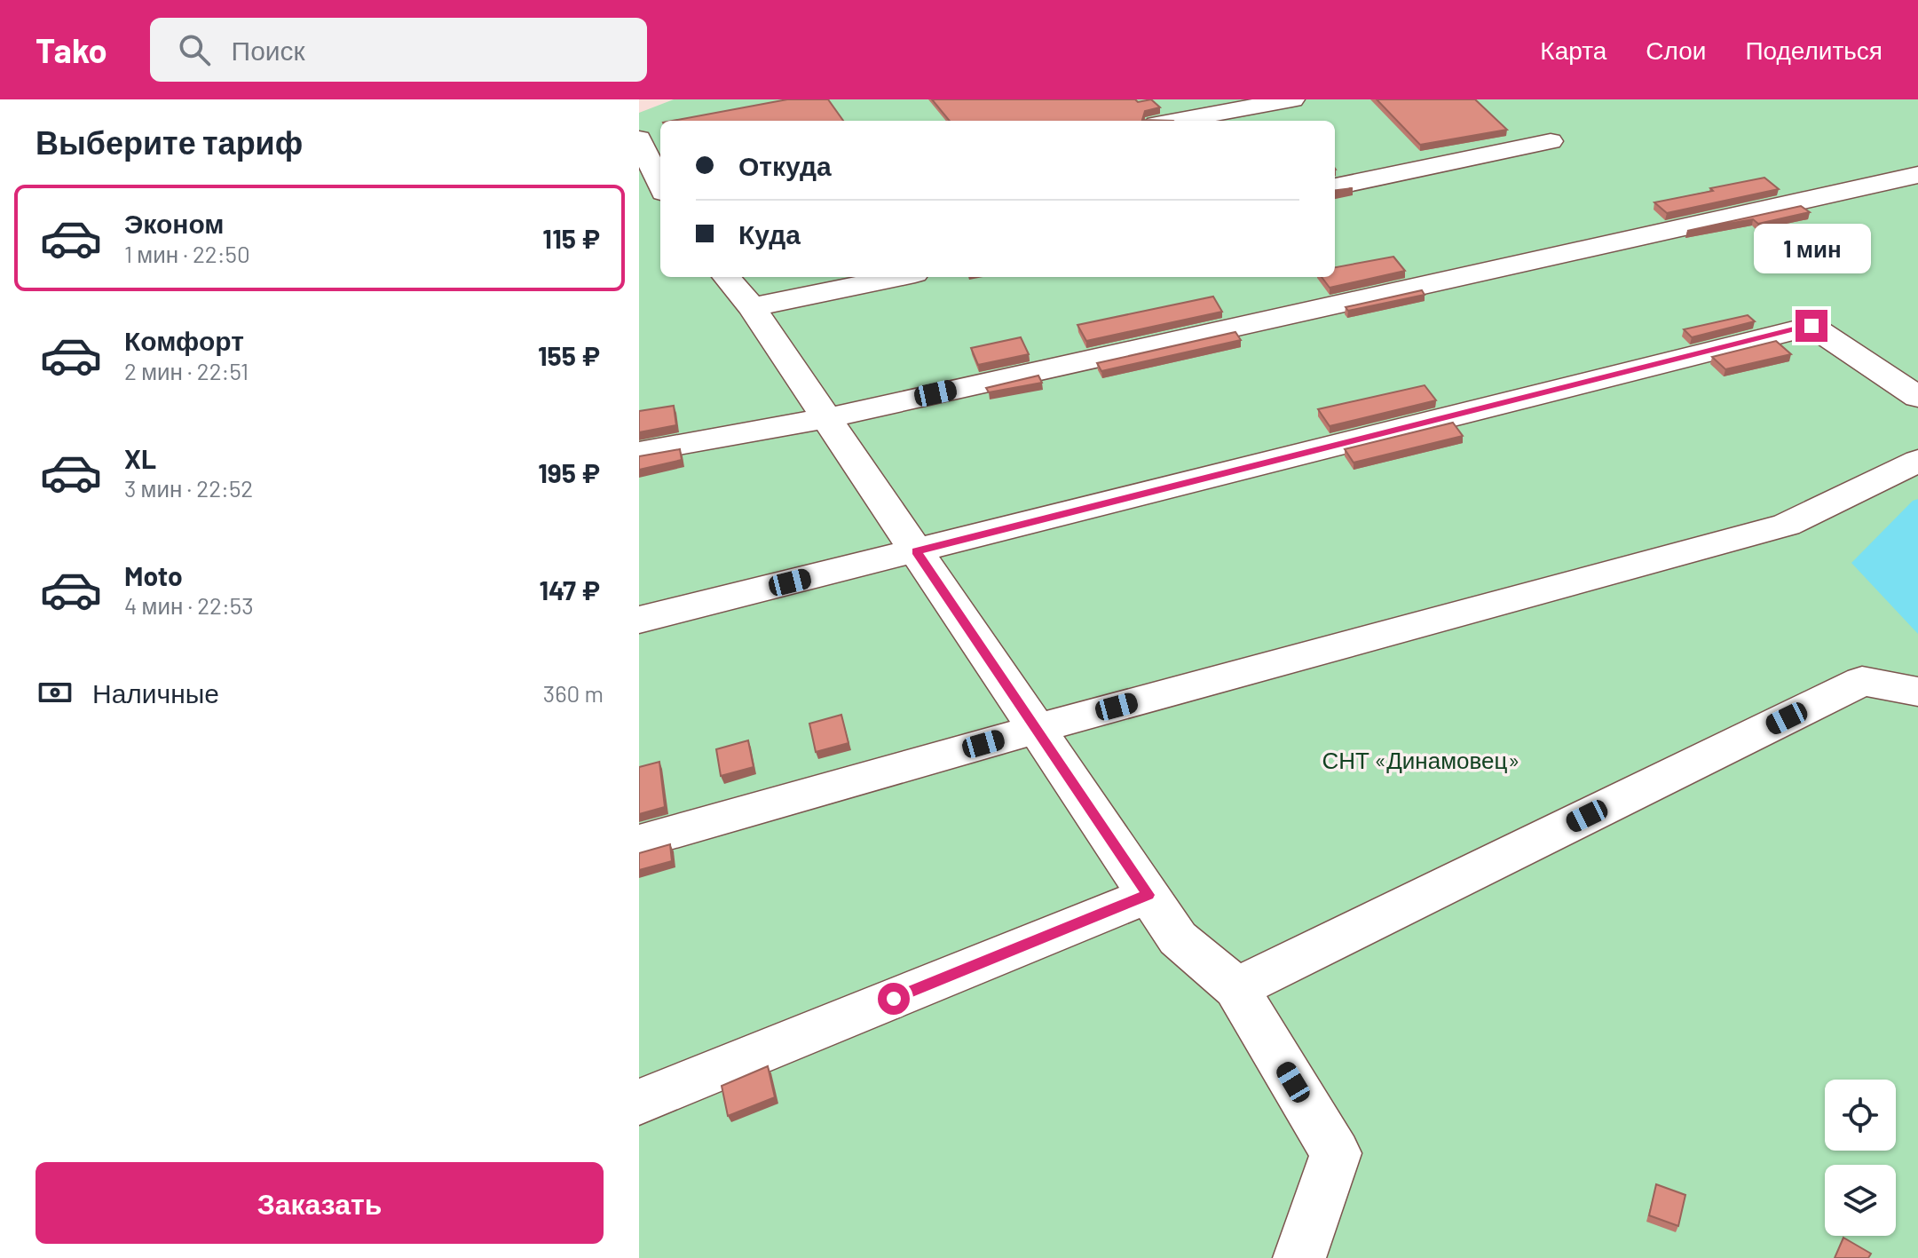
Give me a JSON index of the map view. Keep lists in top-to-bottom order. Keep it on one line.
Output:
{"parks":["СНТ «Динамовец»"],"page":{"header":"Tako","search":"Поиск","nav":["Карта","Слои","Поделиться"],"heading":"Выберите тариф","banner":["Откуда","Куда"],"list":[{"name":"Эконом","note":"1 мин · 22:50","value":"115 ₽"},{"name":"Комфорт","note":"2 мин · 22:51","value":"155 ₽"},{"name":"XL","note":"3 мин · 22:52","value":"195 ₽"},{"name":"Moto","note":"4 мин · 22:53","value":"147 ₽"}],"bubble":"1 мин","pay":["Наличные","360 m"],"buttons":"Заказать"}}
